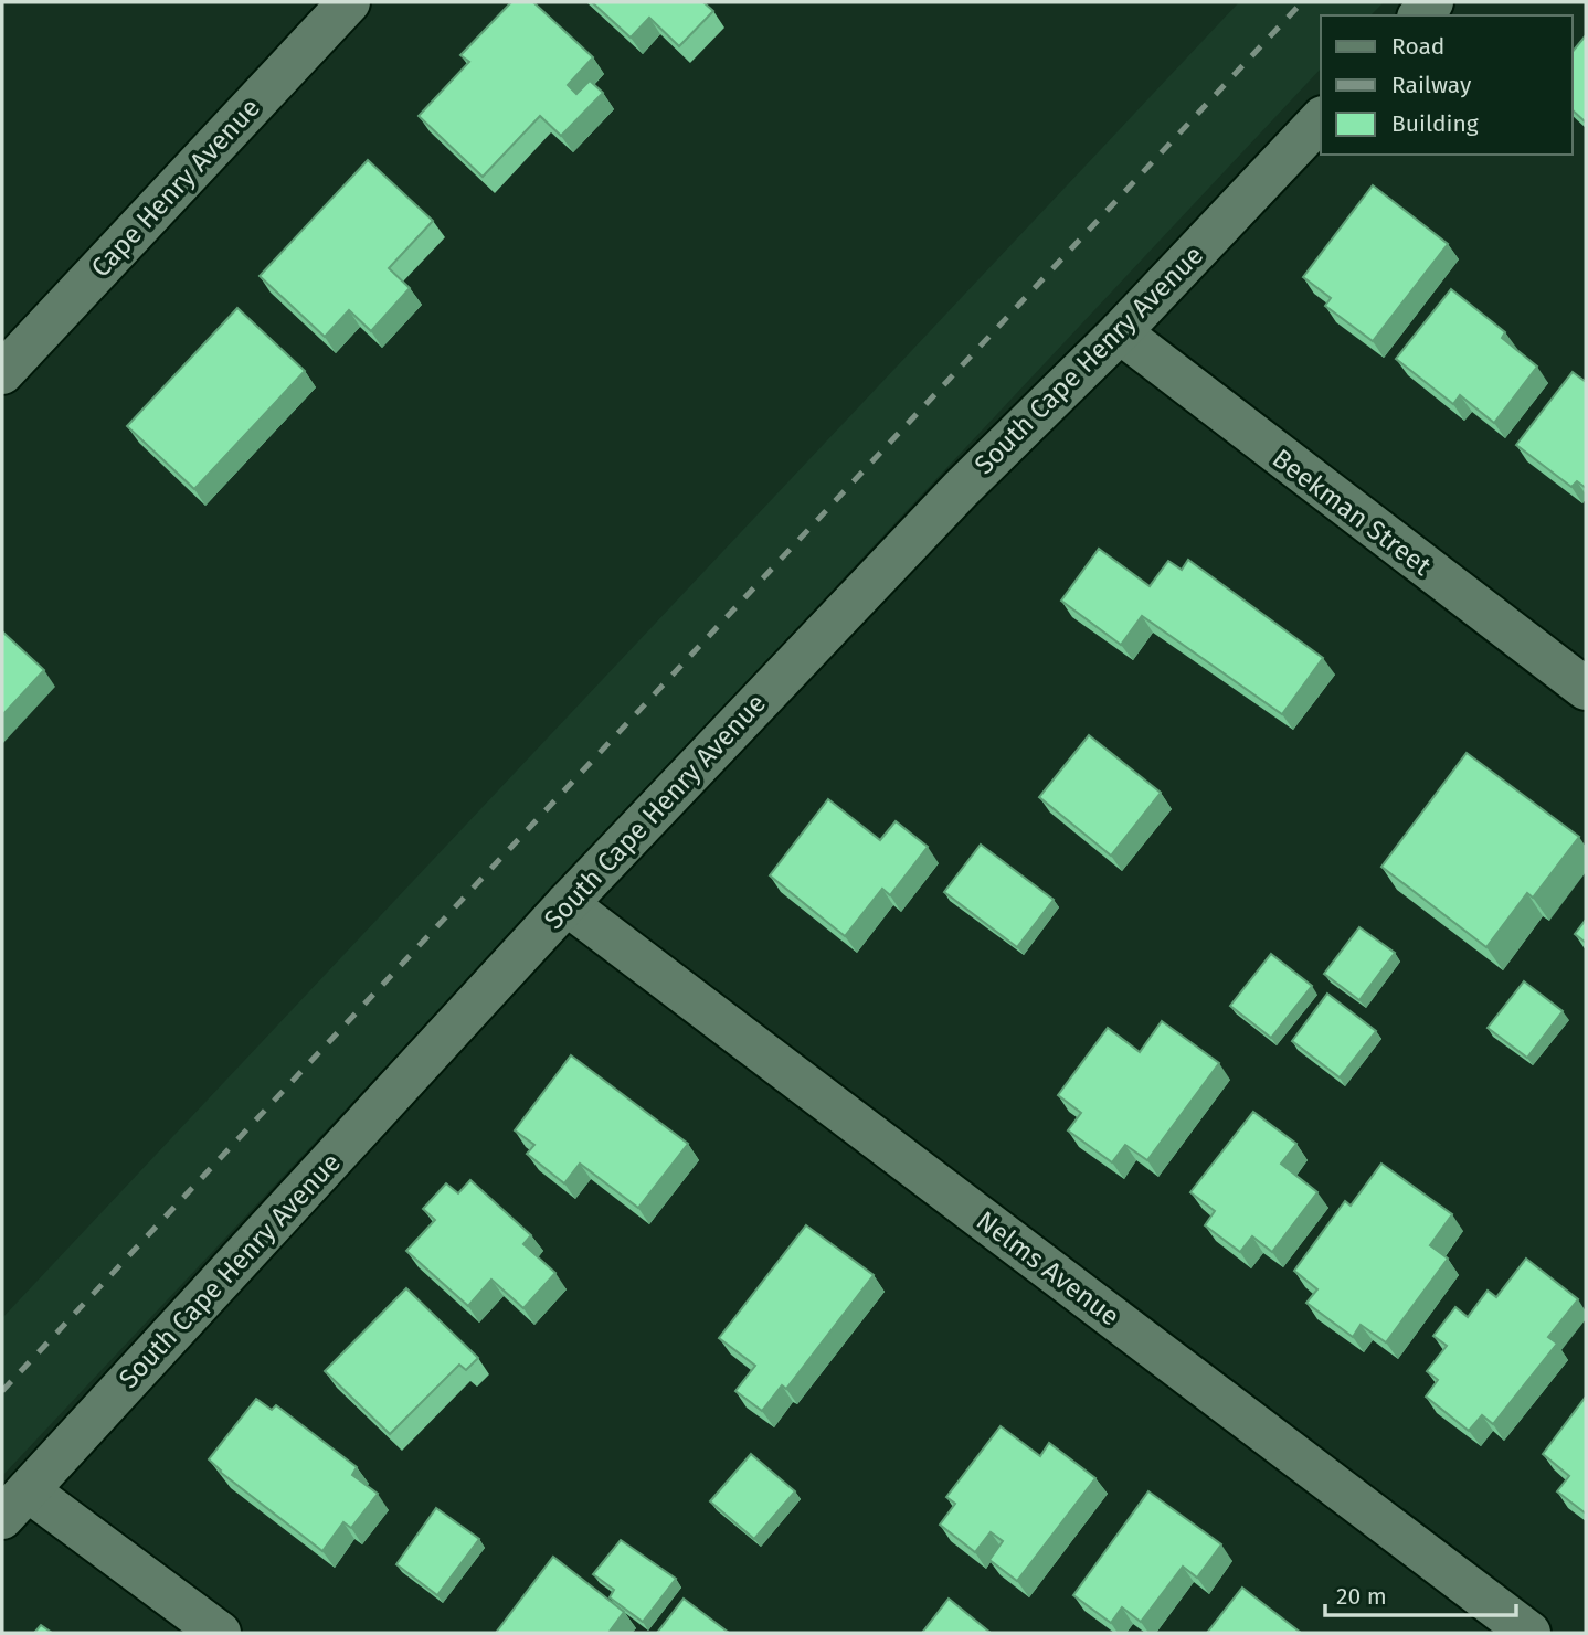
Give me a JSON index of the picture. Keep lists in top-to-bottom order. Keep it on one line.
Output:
{"streets":{"street":["Cape Henry Avenue","South Cape Henry Avenue","Beekman Street","Nelms Avenue"]},"crossings":[["South Cape Henry Avenue","Beekman Street"],["South Cape Henry Avenue","Nelms Avenue"]],"legend":["Road","Railway","Building"],"scale_bar":"20 m"}
